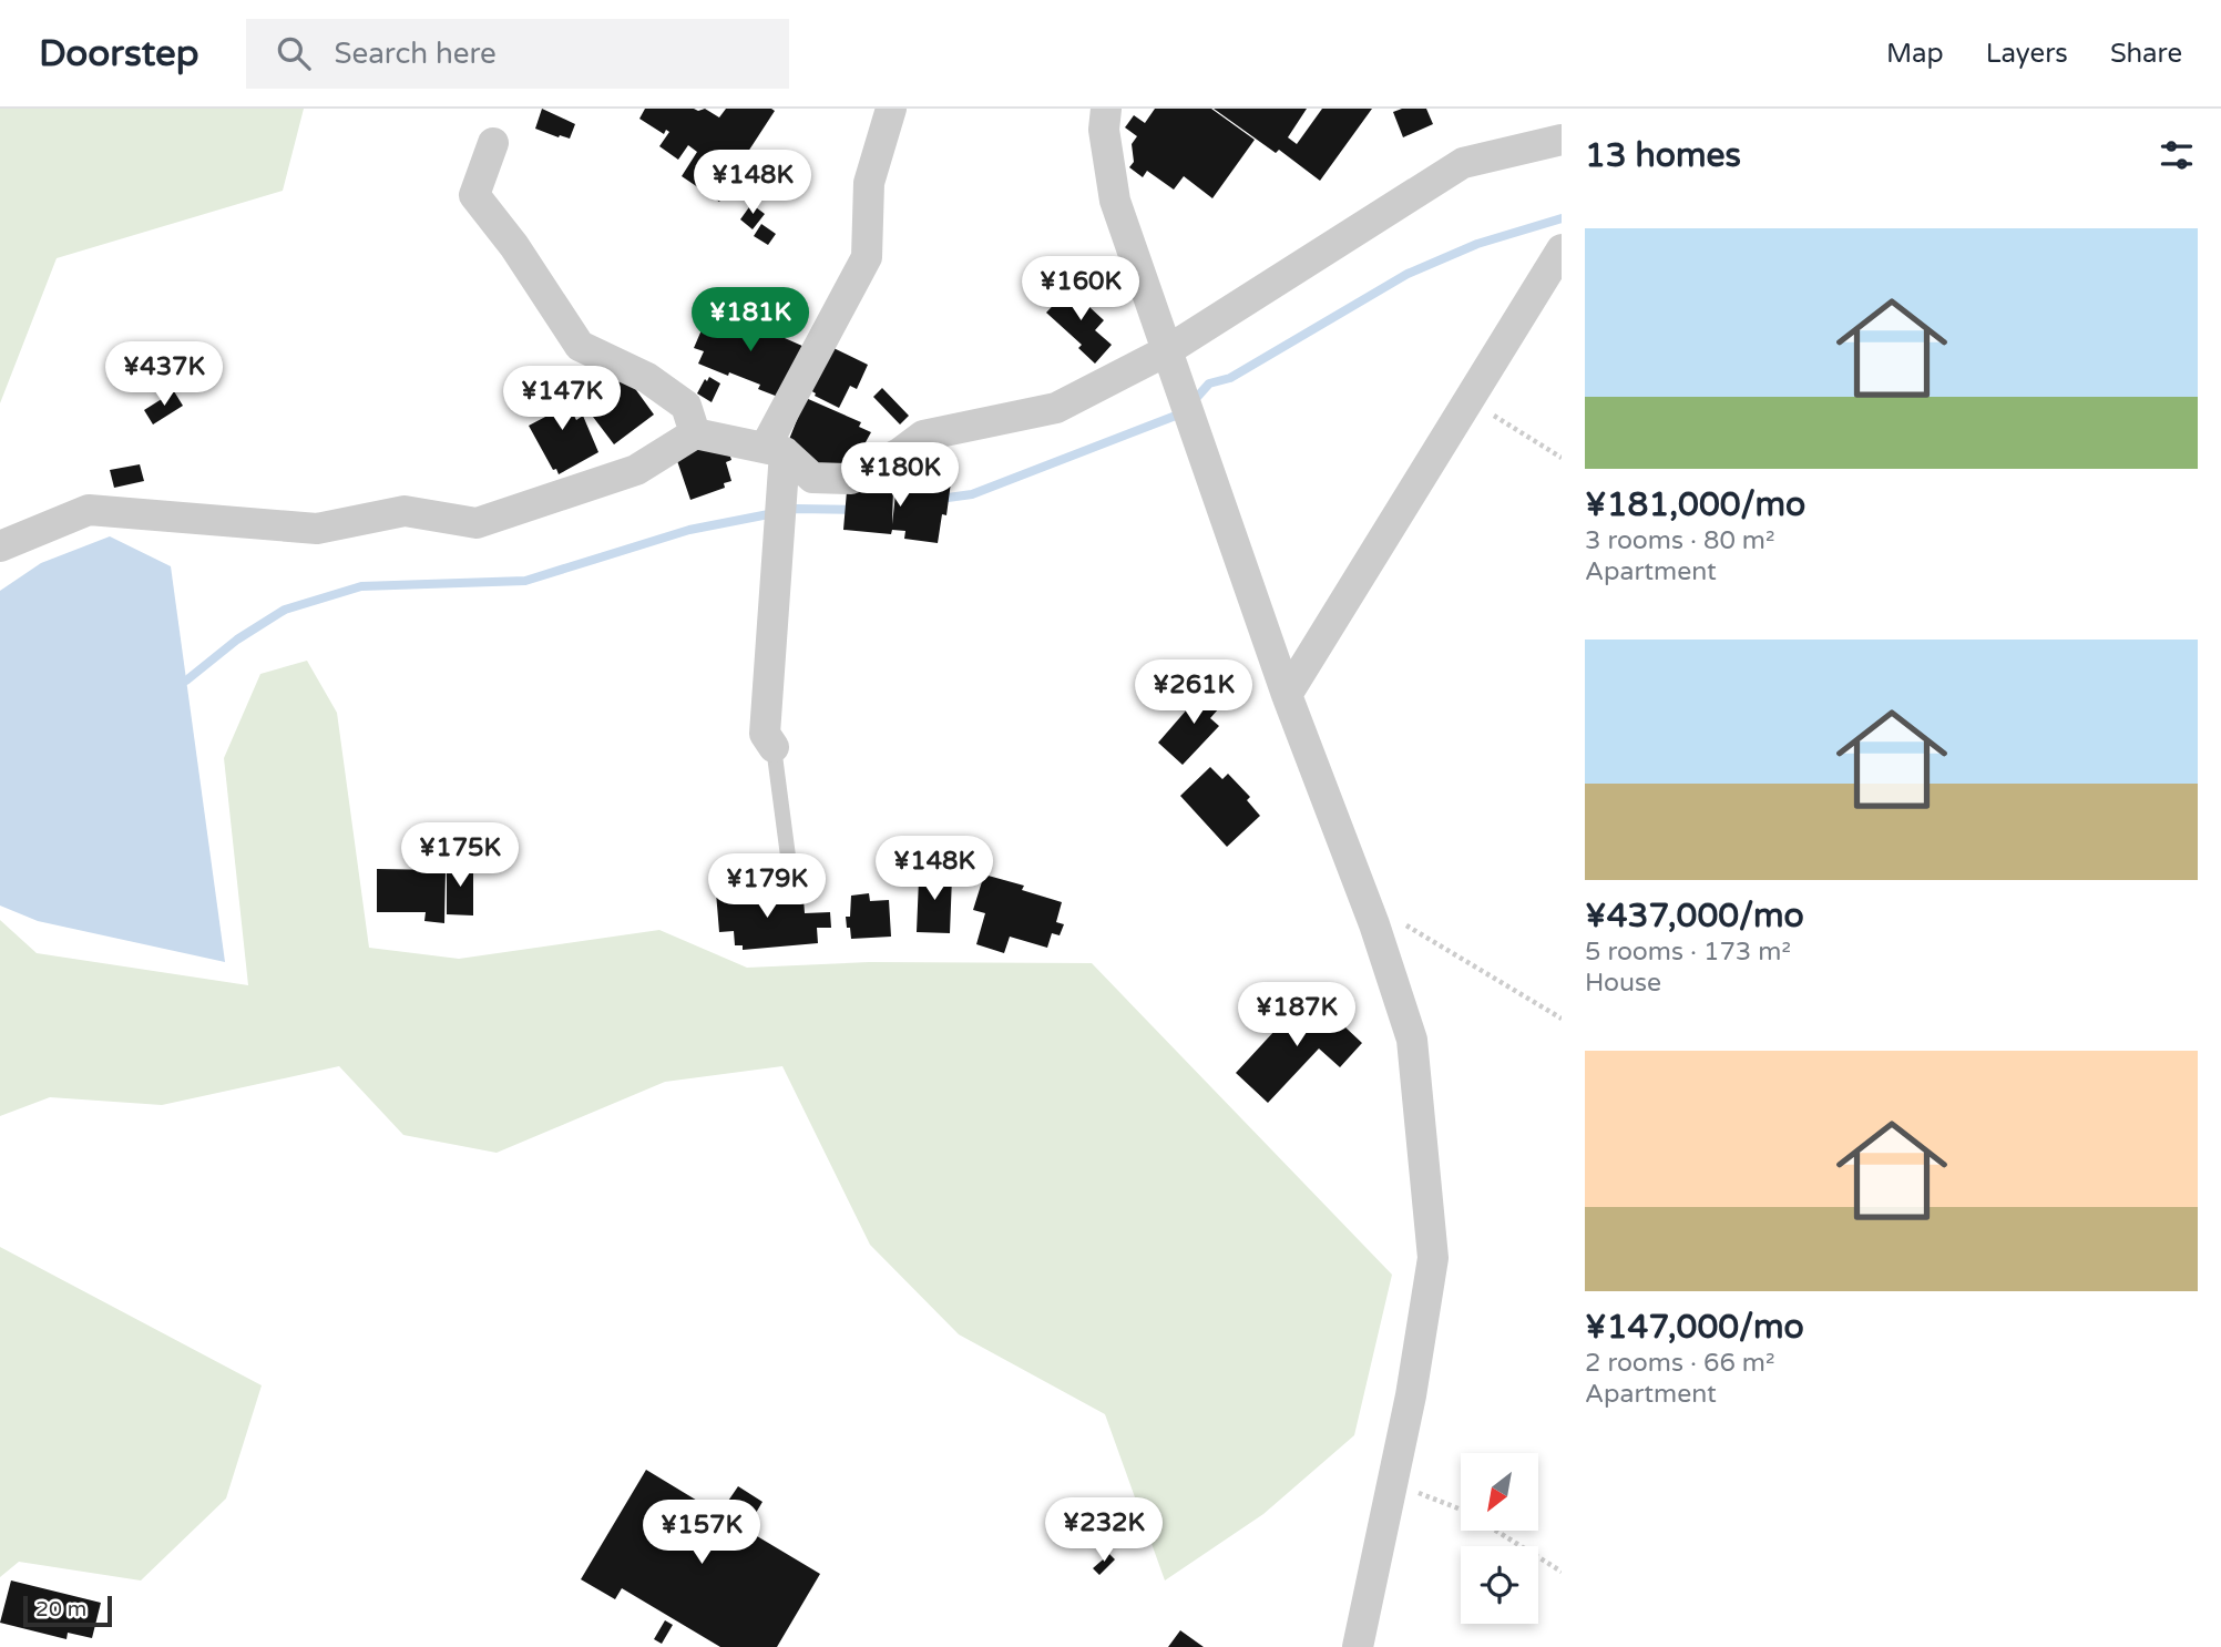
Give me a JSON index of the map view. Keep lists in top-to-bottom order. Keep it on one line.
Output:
{"scale_bar":"20 m","north":"bottom left","page":{"header":"Doorstep","search":"Search here","nav":["Map","Layers","Share"],"heading":"13 homes","price":["¥148K","¥160K","¥181K","¥437K","¥147K","¥180K","¥261K","¥175K","¥148K","¥179K","¥187K","¥232K","¥157K"],"list":[{"name":"¥181,000/mo","note":"3 rooms · 80 m² · Apartment"},{"name":"¥437,000/mo","note":"5 rooms · 173 m² · House"},{"name":"¥147,000/mo","note":"2 rooms · 66 m² · Apartment"}],"scale":"20 m"}}
